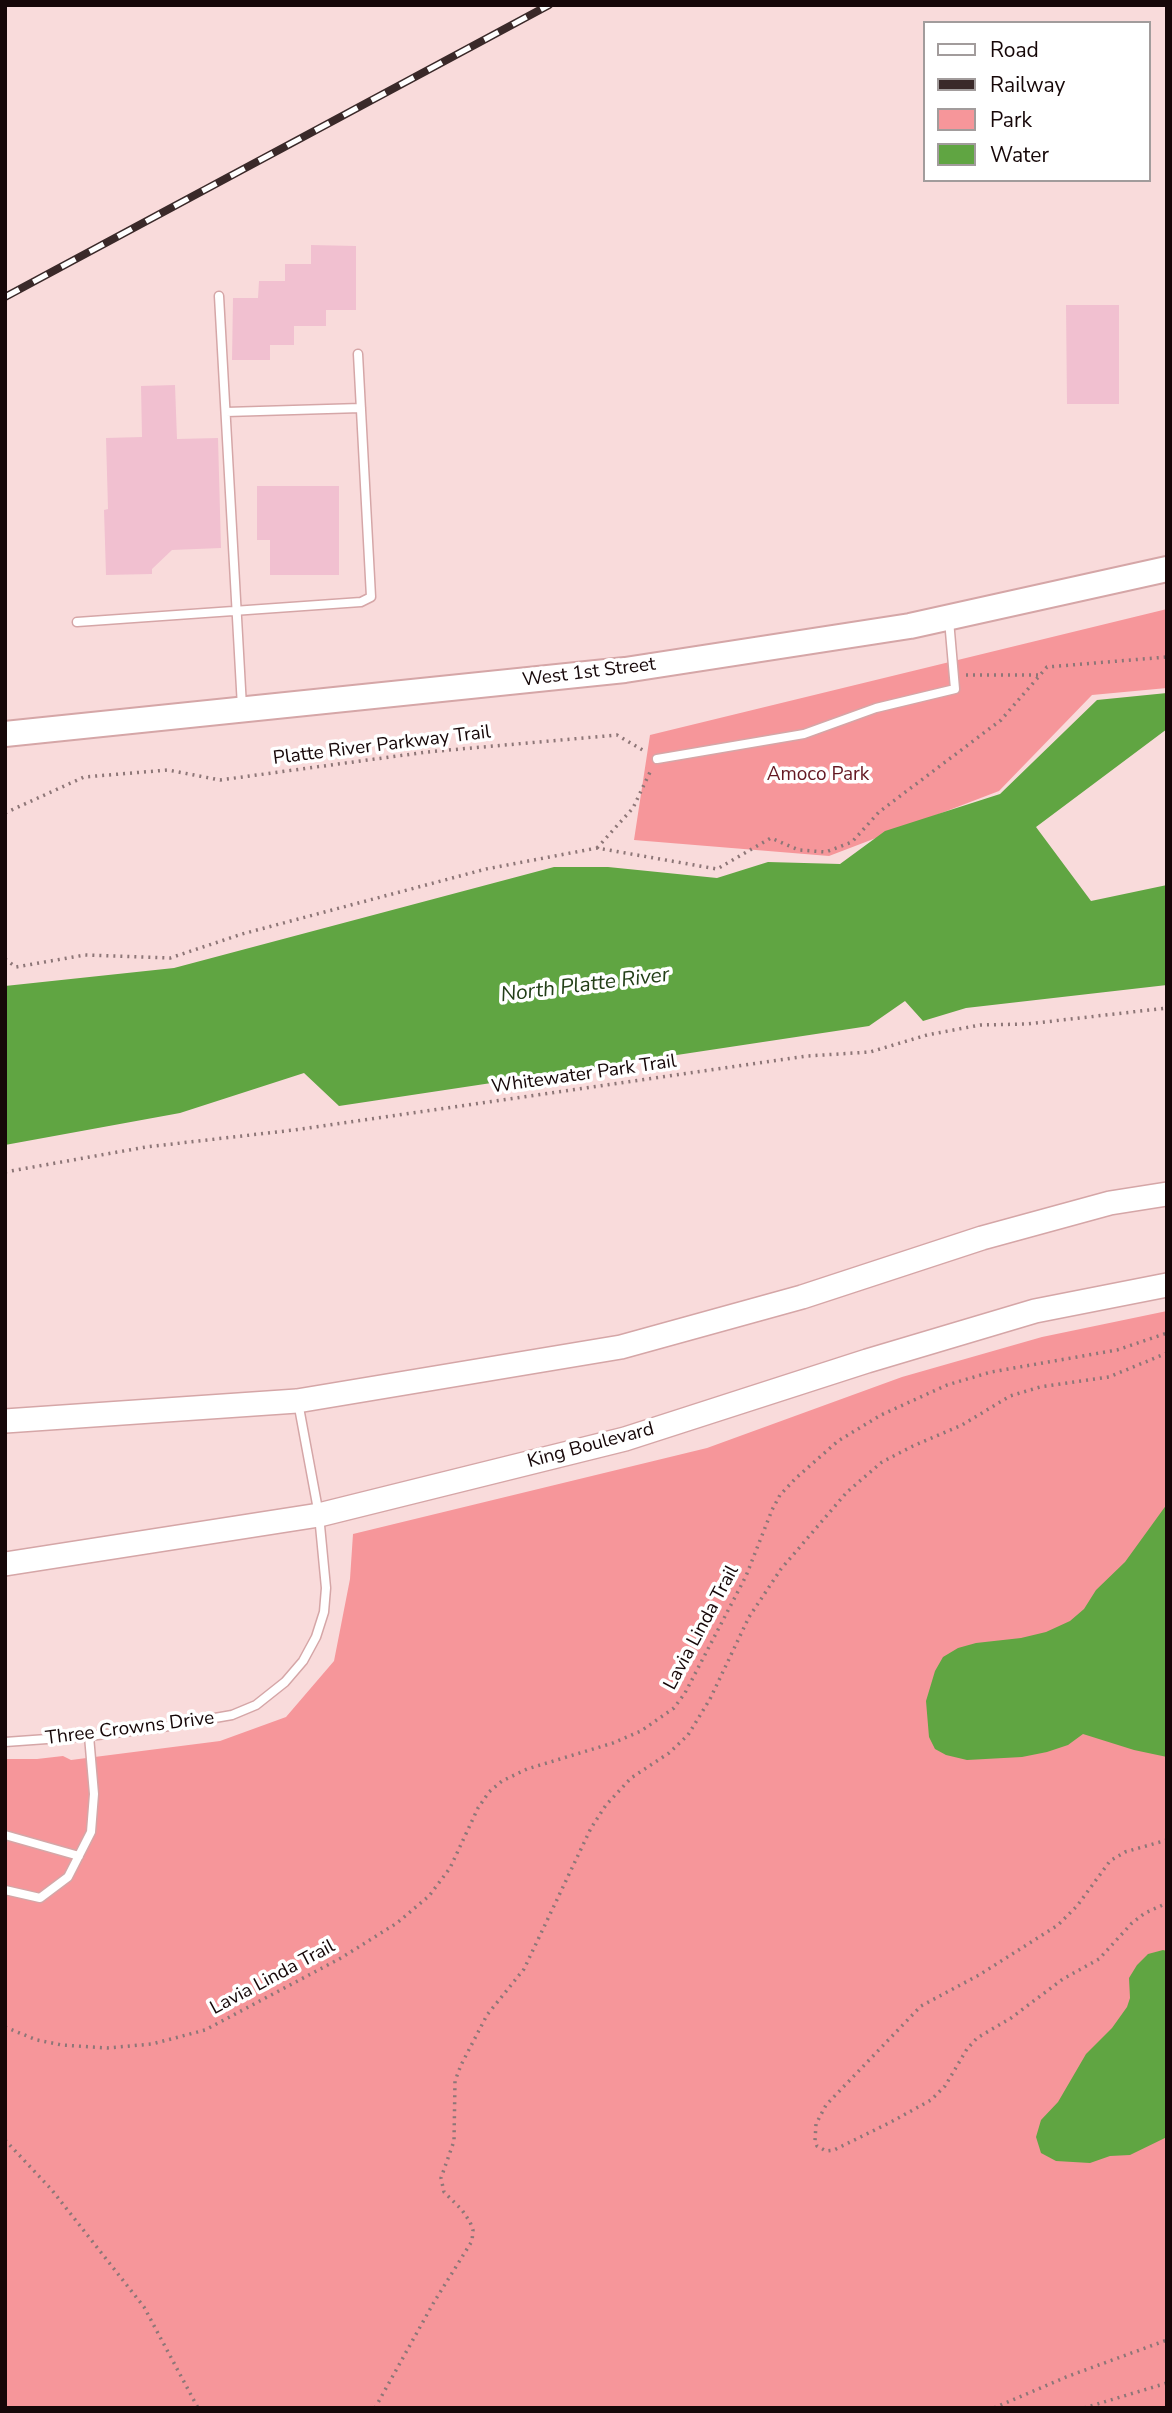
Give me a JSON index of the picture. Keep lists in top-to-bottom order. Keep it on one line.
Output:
{"streets":{"main road":["West 1st Street"],"street":["King Boulevard"],"lane":["Three Crowns Drive"],"path":["Platte River Parkway Trail","Whitewater Park Trail","Lavia Linda Trail"]},"crossings":[["King Boulevard","Three Crowns Drive"]],"water":["North Platte River"],"parks":["Amoco Park"],"legend":["Road","Railway","Park","Water"]}
